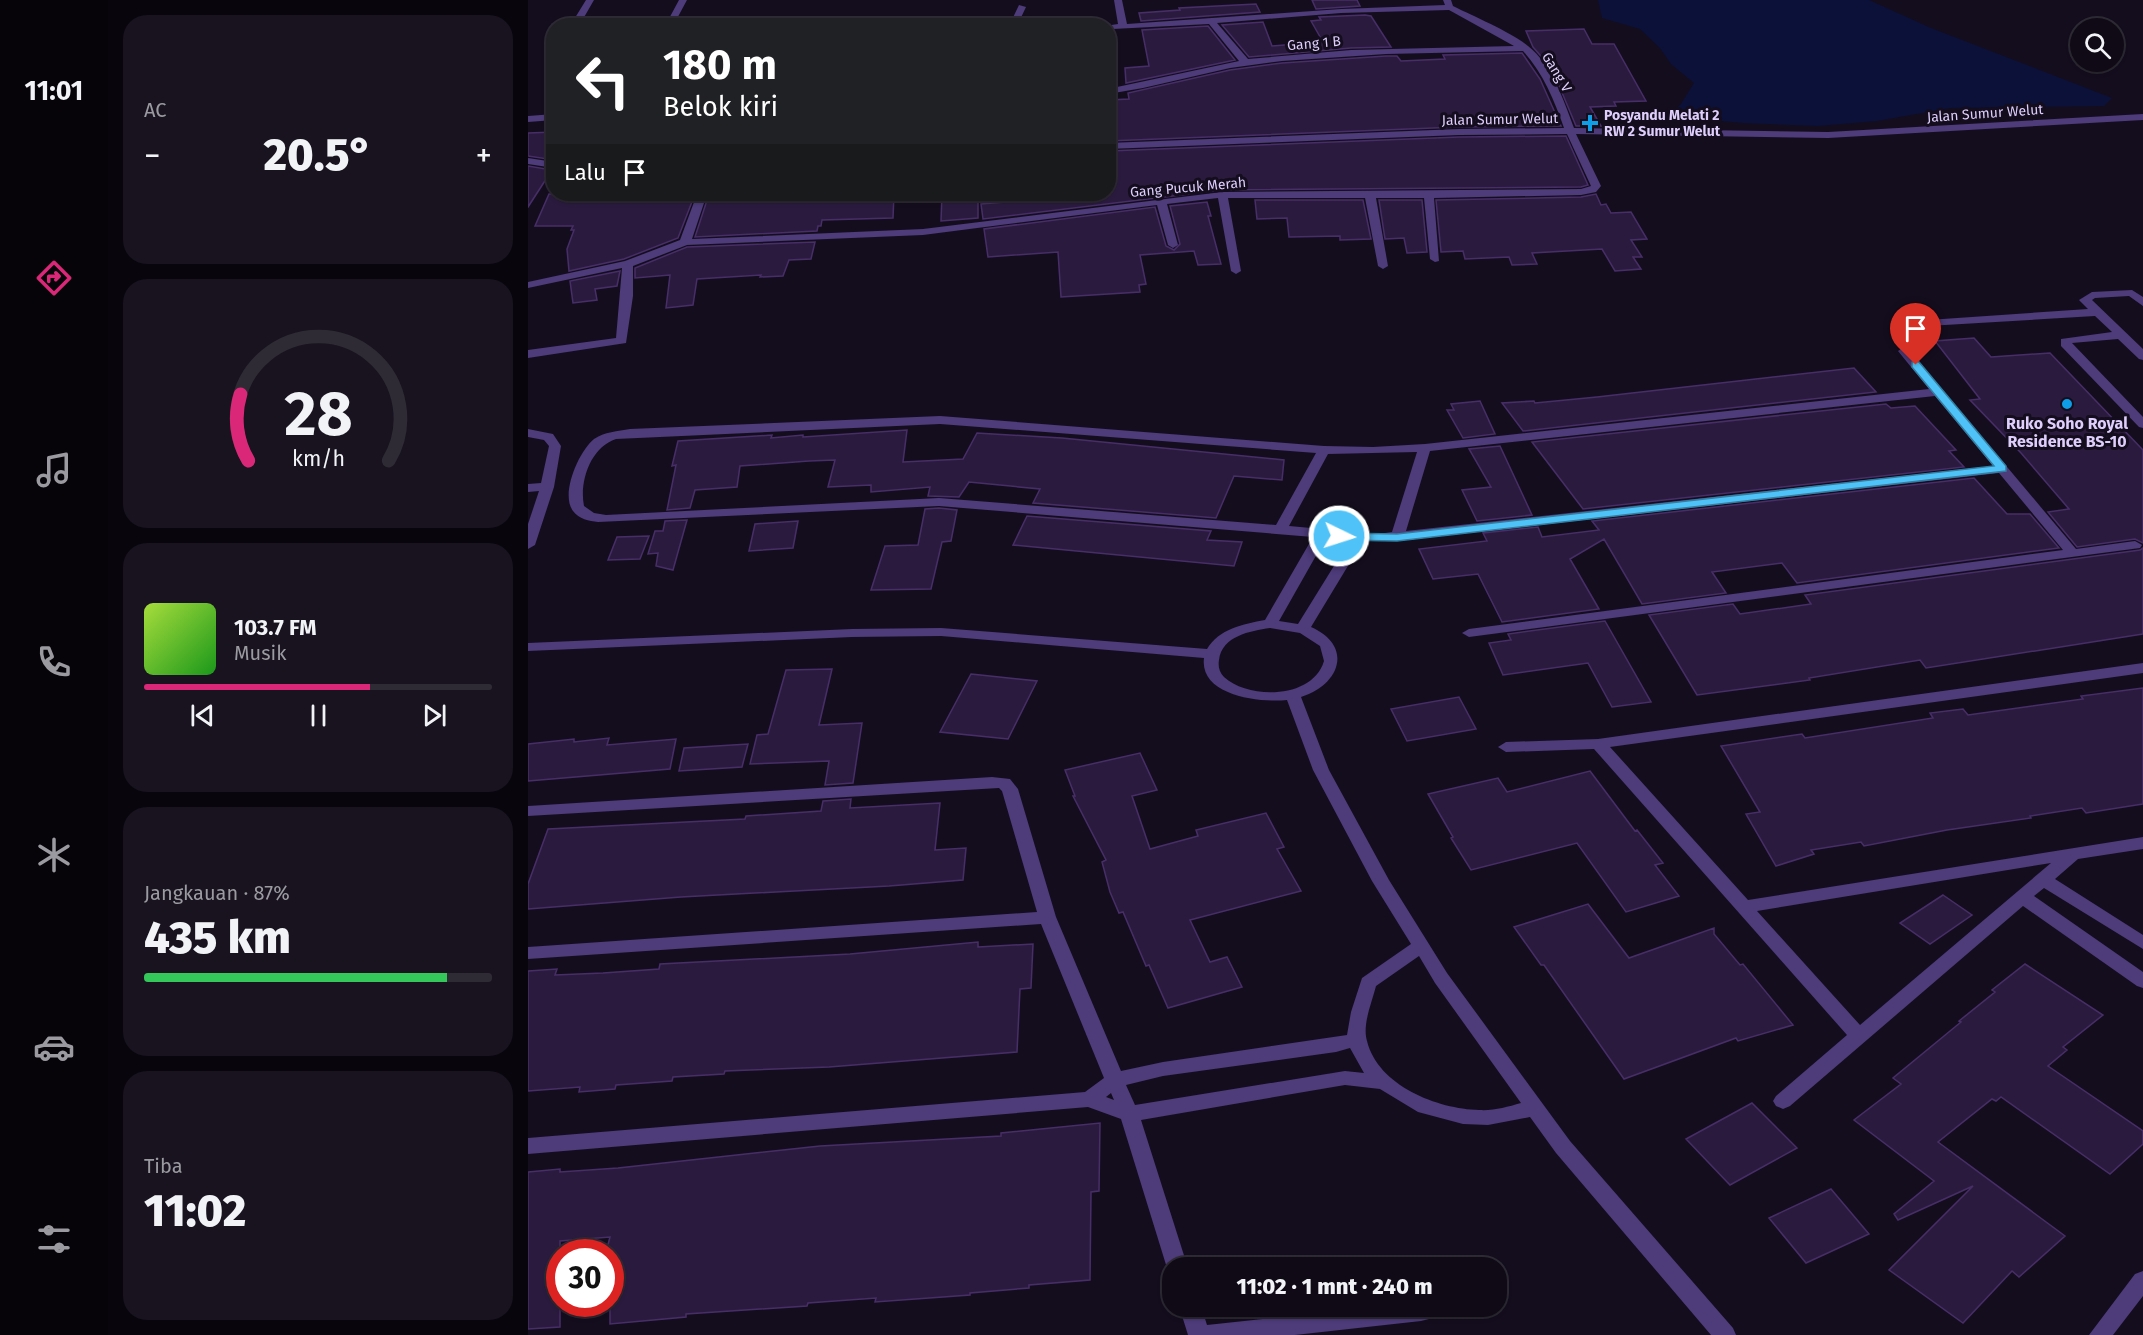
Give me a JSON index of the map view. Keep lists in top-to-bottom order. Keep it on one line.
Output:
{"streets":{"street":["Gang 1 B","Gang V","Jalan Sumur Welut","Gang Pucuk Merah"]},"crossings":[["Gang 1 B","Gang V"],["Gang V","Jalan Sumur Welut"],["Gang V","Gang Pucuk Merah"],["Jalan Sumur Welut","Gang Pucuk Merah"]],"places":{"health":["Posyandu Melati 2 RW 2 Sumur Welut"],"other":["Ruko Soho Royal Residence BS-10"]},"page":{"tabs":"11:01","tile":["AC",["Jangkauan · 87%","435 km"],["Tiba","11:02"]],"turn":["180 m","Belok kiri"],"heat":["−","20.5°","+"],"then":"Lalu","song":["103.7 FM","Musik"],"limit":"30","trip":"11:02 · 1 mnt · 240 m","gauge":["28","km/h"]}}
